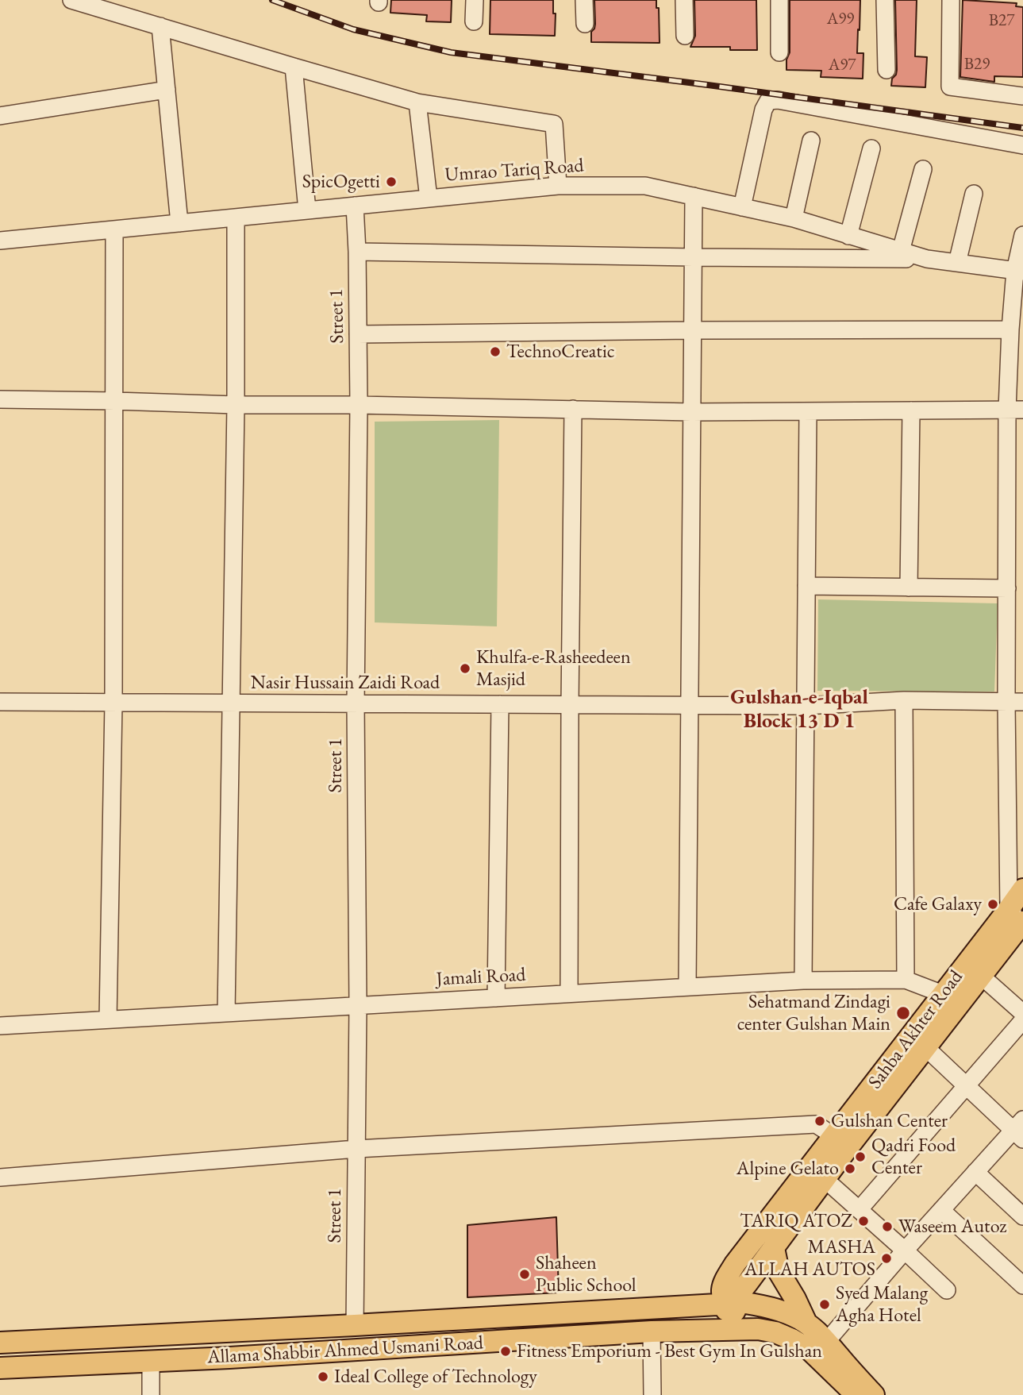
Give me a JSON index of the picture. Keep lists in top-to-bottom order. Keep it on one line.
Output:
{"streets":{"main road":["Sahba Akhter Road","Allama Shabbir Ahmed Usmani Road"],"street":["Umrao Tariq Road","Street 1","Nasir Hussain Zaidi Road","Jamali Road"]},"crossings":[["Umrao Tariq Road","Street 1"],["Street 1","Nasir Hussain Zaidi Road"],["Street 1","Jamali Road"],["Street 1","Allama Shabbir Ahmed Usmani Road"],["Jamali Road","Sahba Akhter Road"],["Sahba Akhter Road","Allama Shabbir Ahmed Usmani Road"]],"districts":["Gulshan-e-Iqbal Block 13 D 1"],"places":["SpicOgetti","TechnoCreatic","Khulfa-e-Rasheedeen Masjid","Cafe Galaxy","Sehatmand Zindagi center Gulshan Main","Gulshan Center","Qadri Food Center","Alpine Gelato","TARIQ ATOZ","Waseem Autoz","MASHA ALLAH AUTOS","Shaheen Public School","Syed Malang Agha Hotel","Fitness Emporium - Best Gym In Gulshan","Ideal College of Technology"],"house_numbers":["A99","B27","B29","A97"]}
